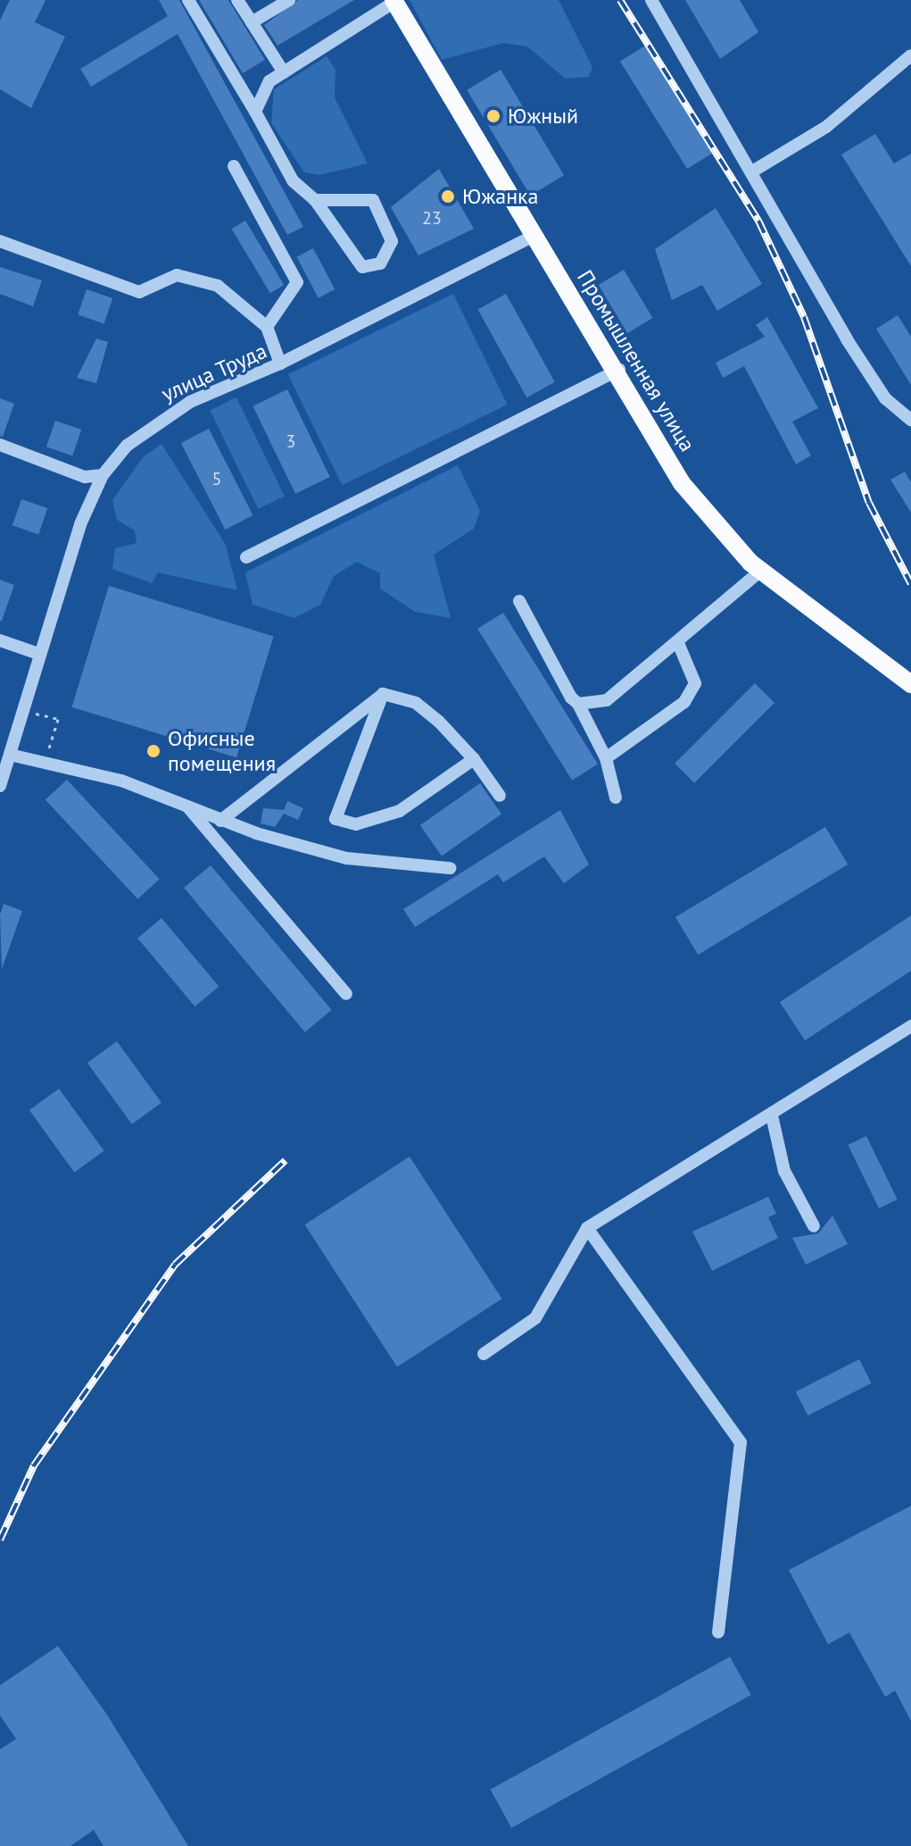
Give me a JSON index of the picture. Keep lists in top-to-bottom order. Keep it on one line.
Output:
{"streets":{"main road":["Промышленная улица"],"street":["улица Труда"]},"crossings":[["Промышленная улица","улица Труда"]],"places":["Южный","Южанка","Офисные помещения"],"house_numbers":["23","3","5"]}
